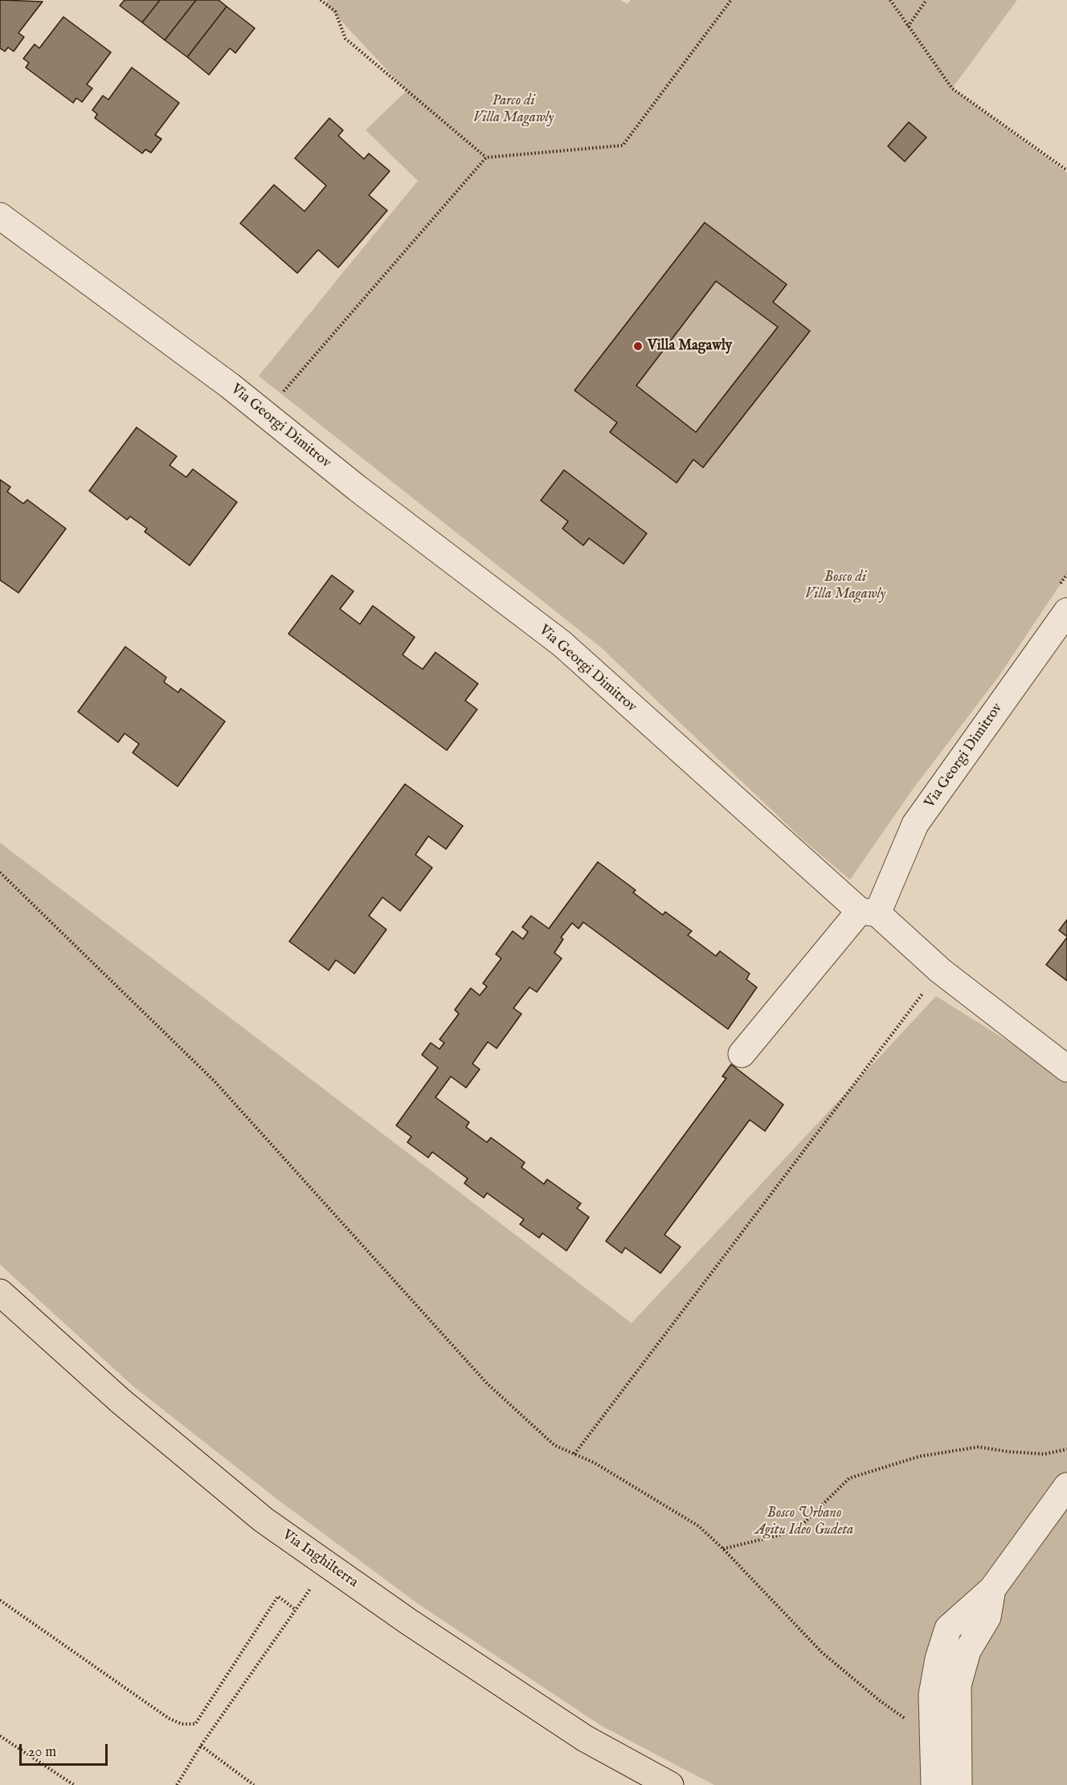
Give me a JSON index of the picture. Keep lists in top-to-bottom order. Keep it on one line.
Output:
{"streets":{"main road":["Via Inghilterra"],"street":["Via Georgi Dimitrov"]},"parks":["Parco di Villa Magawly","Bosco di Villa Magawly","Bosco Urbano Agitu Ideo Gudeta"],"places":["Villa Magawly"],"scale_bar":"20 m"}
